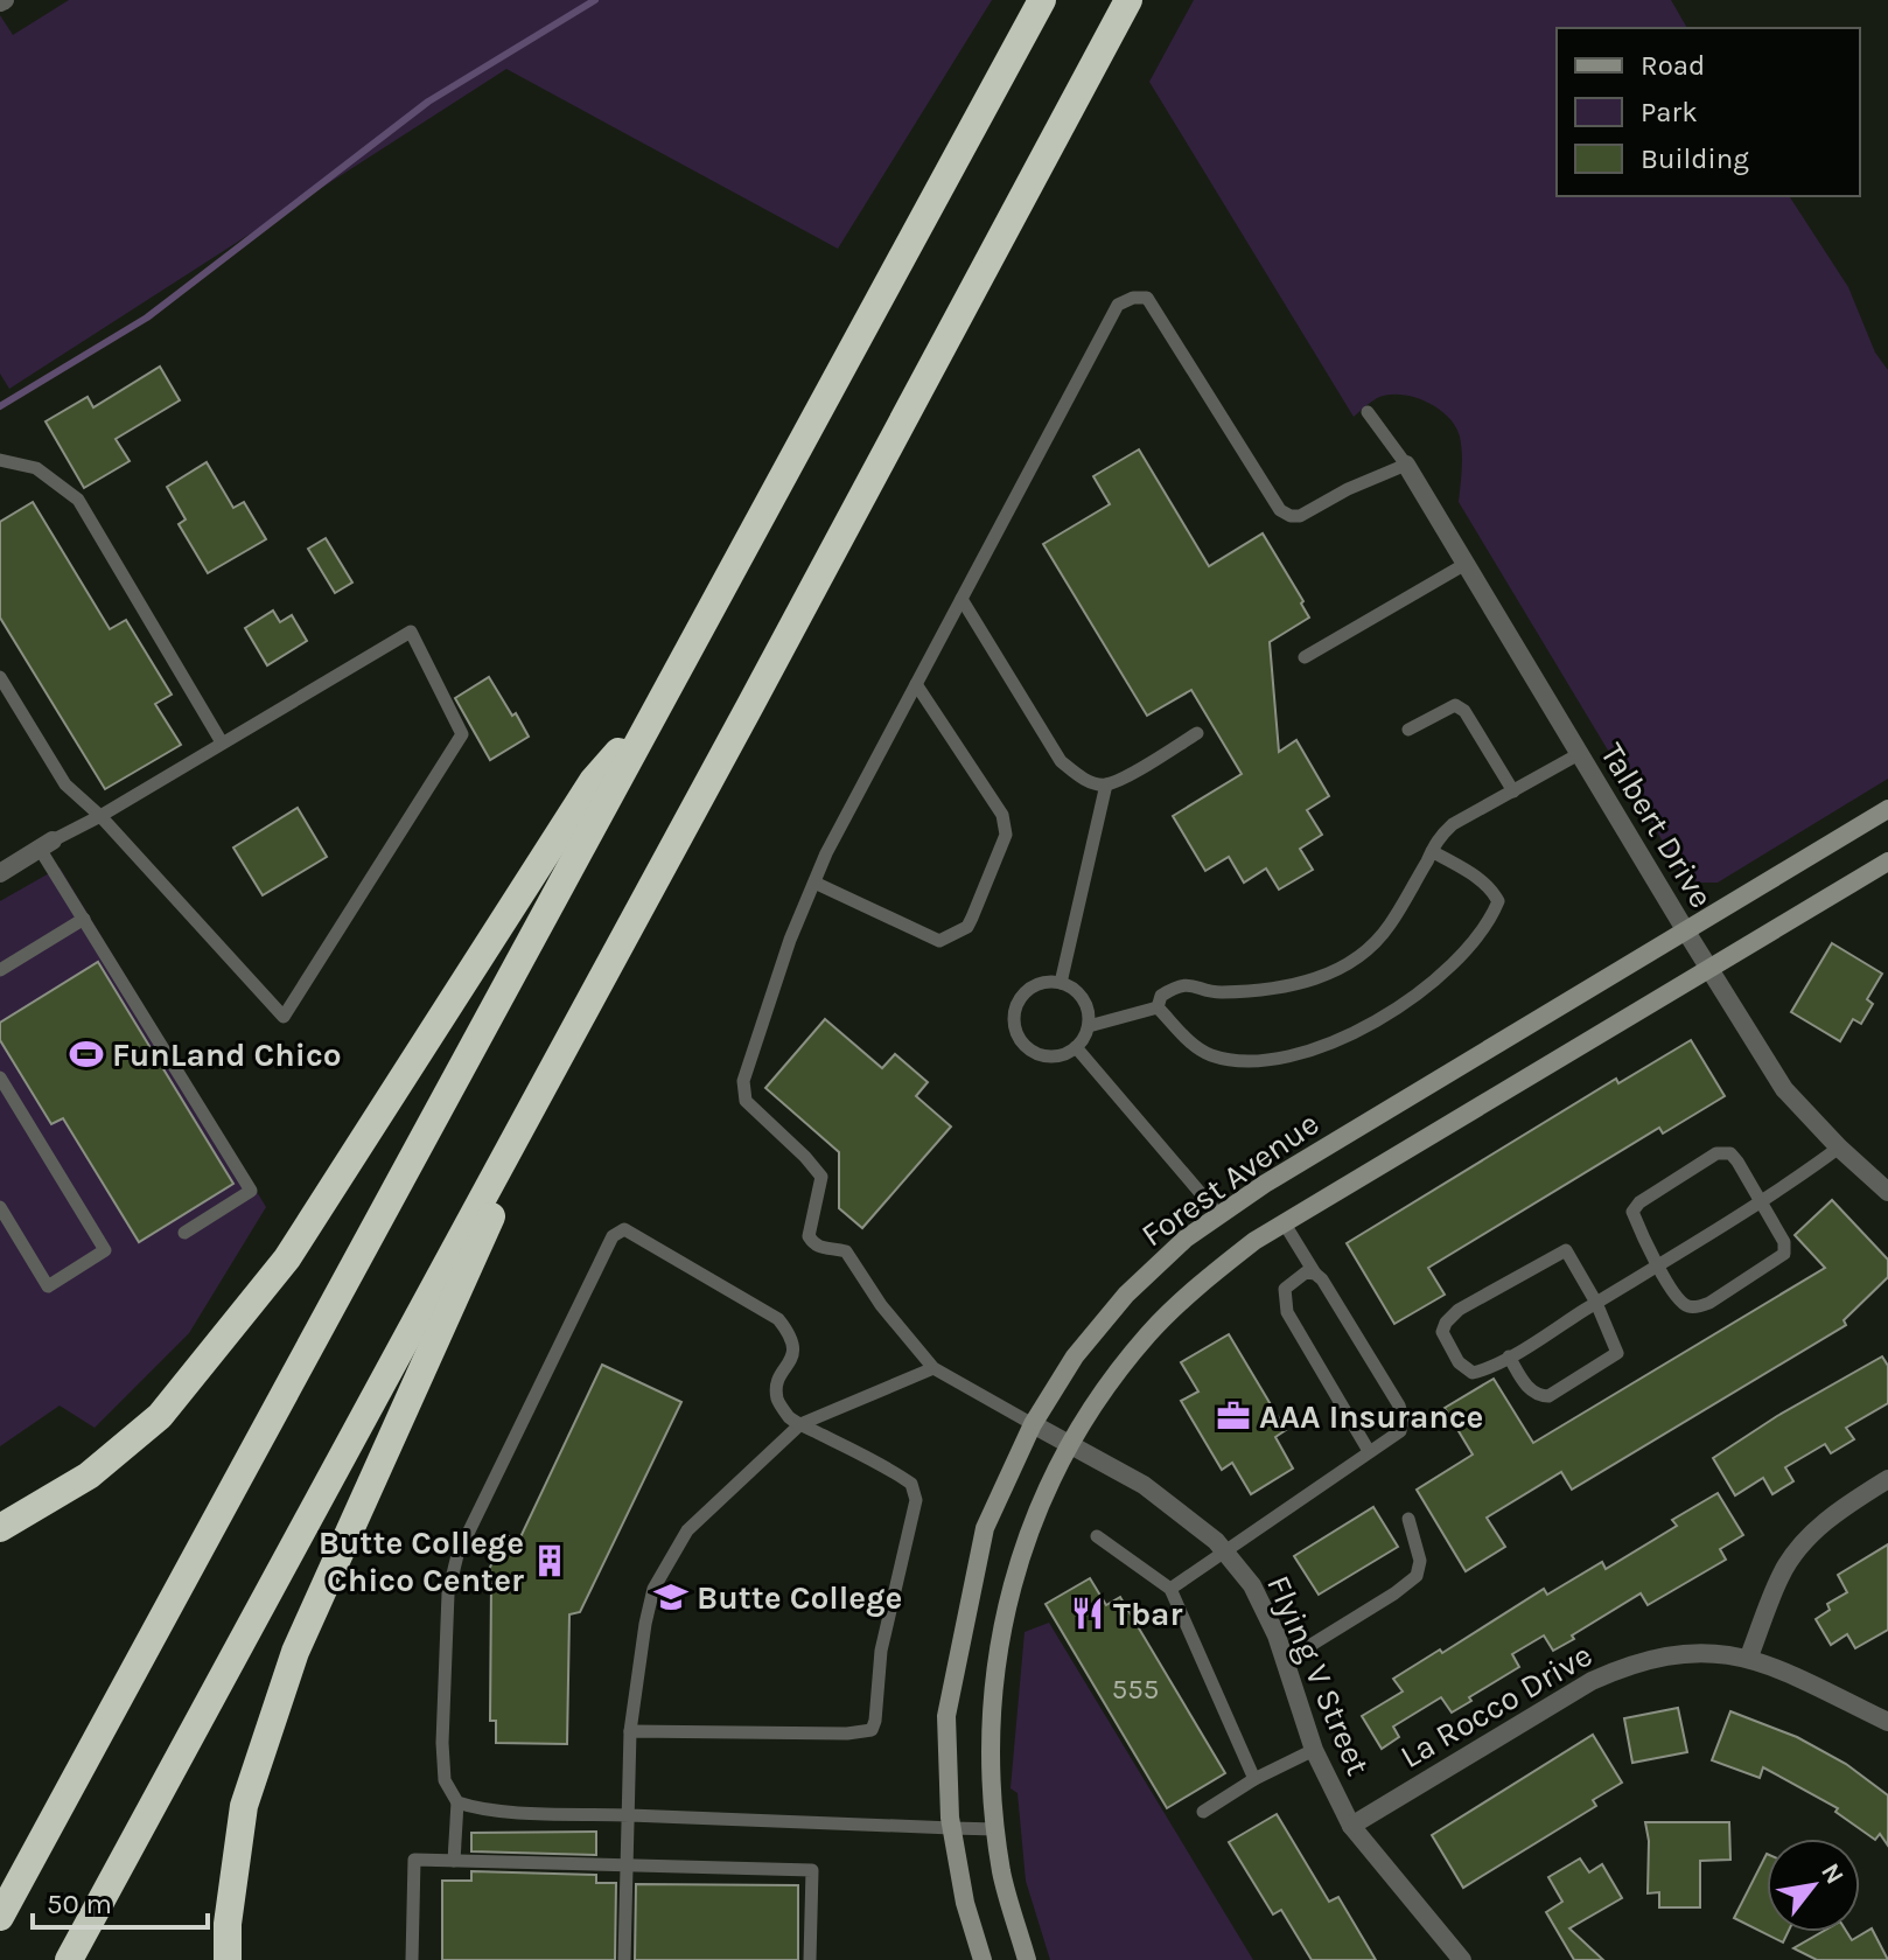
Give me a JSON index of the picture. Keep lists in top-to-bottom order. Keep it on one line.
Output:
{"streets":{"street":["Talbert Drive","Forest Avenue","Flying V Street","La Rocco Drive"]},"crossings":[["Talbert Drive","Forest Avenue"],["Forest Avenue","Flying V Street"],["Flying V Street","La Rocco Drive"]],"places":{"sports":["FunLand Chico"],"office":["AAA Insurance"],"building":["Butte College Chico Center"],"school or university":["Butte College"],"restaurant":["Tbar"]},"house_numbers":["555"],"legend":["Road","Park","Building"],"scale_bar":"50 m","north":"top right"}
